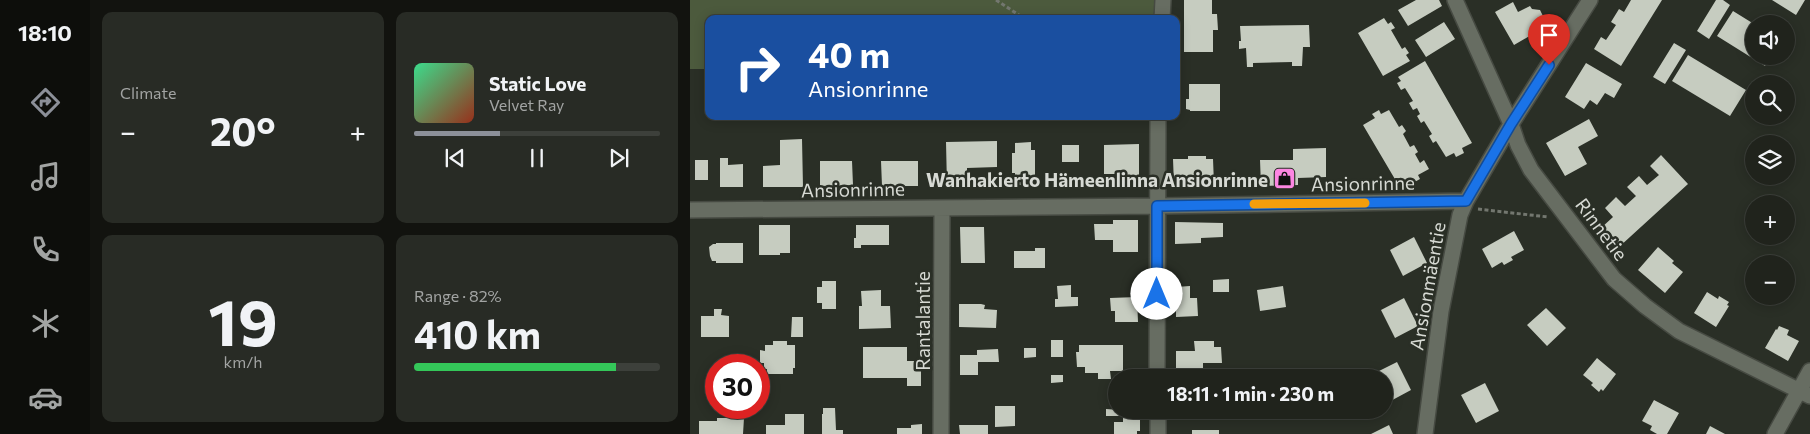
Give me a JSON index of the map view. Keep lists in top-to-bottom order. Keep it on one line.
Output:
{"streets":{"street":["Ansionrinne","Rinnetie","Ansionmäentie","Rantalantie"]},"crossings":[["Ansionrinne","Ansionmäentie"],["Ansionrinne","Rantalantie"],["Rinnetie","Ansionmäentie"]],"places":{"shop":["Wanhakierto Hämeenlinna Ansionrinne"]},"page":{"tabs":"18:10","tile":["Climate",["19","km/h"],["Range · 82%","410 km"]],"map_buttons":["+","−"],"turn":["40 m","Ansionrinne"],"song":["Static Love","Velvet Ray"],"heat":["−","20°","+"],"limit":"30","trip":"18:11 · 1 min · 230 m"}}
